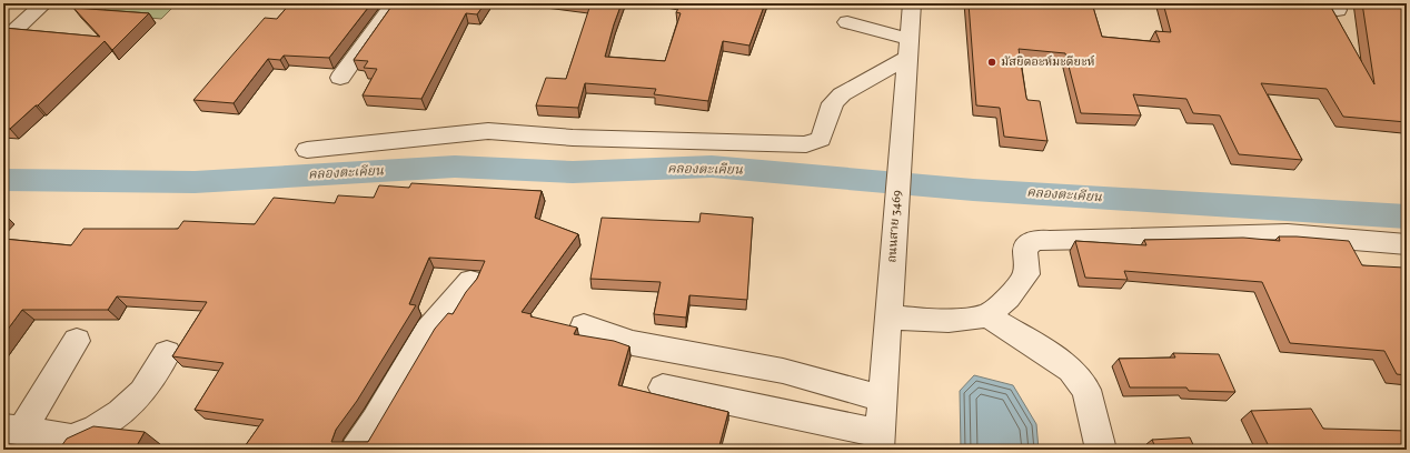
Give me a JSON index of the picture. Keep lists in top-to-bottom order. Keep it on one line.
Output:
{"streets":{"street":["ถนนสาย 3469"]},"water":["คลองตะเคียน"],"places":["มัสยิดอะห์มะดียะห์"]}
